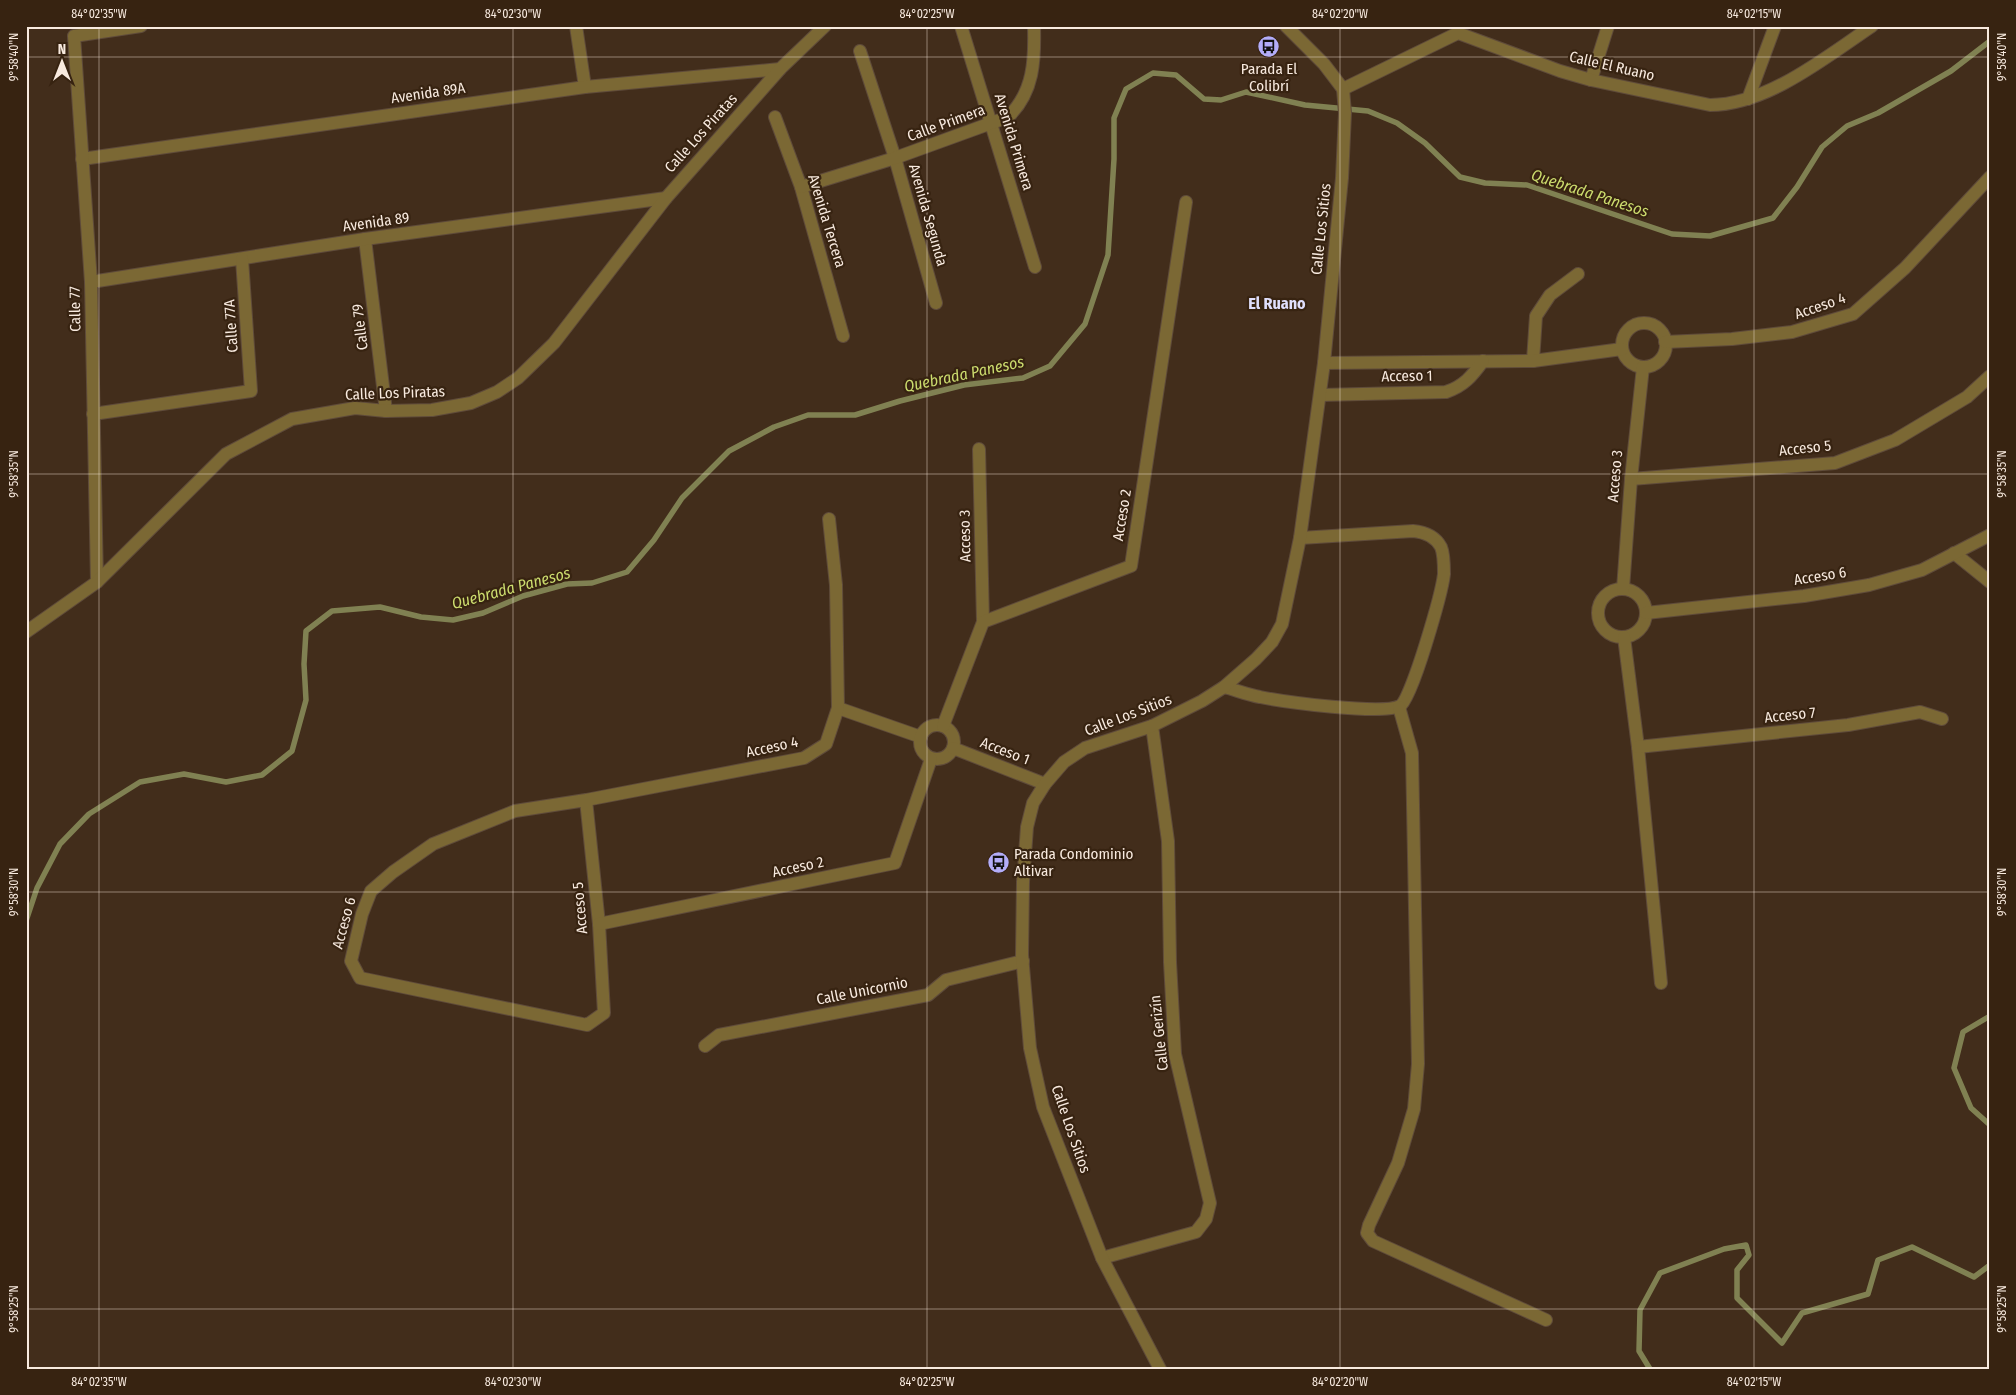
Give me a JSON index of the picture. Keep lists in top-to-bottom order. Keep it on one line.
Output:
{"streets":{"street":["Calle El Ruano","Avenida 89A","Calle Primera","Calle Los Piratas","Avenida Primera","Avenida Segunda","Avenida Tercera","Avenida 89","Calle Los Sitios","Acceso 4","Calle 77","Calle 77A","Calle 79","Acceso 1","Acceso 5","Acceso 3","Acceso 2","Acceso 6","Acceso 7","Calle Unicornio","Calle Gerizín"]},"crossings":[["Calle El Ruano","Calle Los Sitios"],["Avenida 89A","Calle Los Piratas"],["Avenida 89A","Calle 77"],["Calle Primera","Avenida Primera"],["Calle Primera","Avenida Segunda"],["Calle Primera","Avenida Tercera"],["Calle Los Piratas","Avenida 89"],["Calle Los Piratas","Calle 77"],["Calle Los Piratas","Calle 79"],["Avenida 89","Calle 77"],["Avenida 89","Calle 77A"],["Avenida 89","Calle 79"],["Calle Los Sitios","Acceso 1"],["Calle Los Sitios","Calle Unicornio"],["Calle Los Sitios","Calle Gerizín"],["Acceso 4","Acceso 1"],["Acceso 4","Acceso 5"],["Acceso 4","Acceso 3"],["Acceso 4","Acceso 6"],["Calle 77","Calle 77A"],["Acceso 1","Acceso 3"],["Acceso 1","Acceso 2"],["Acceso 5","Acceso 3"],["Acceso 5","Acceso 2"],["Acceso 5","Acceso 6"],["Acceso 3","Acceso 2"],["Acceso 3","Acceso 6"]],"districts":["El Ruano"],"water":["Quebrada Panesos"],"places":{"bus stop":["Parada El Colibrí","Parada Condominio Altivar"]},"north":"top","coordinates":["84°02'35\"W","84°02'30\"W","84°02'25\"W","84°02'20\"W","84°02'15\"W","9°58'40\"N","9°58'35\"N","9°58'30\"N","9°58'25\"N"]}
